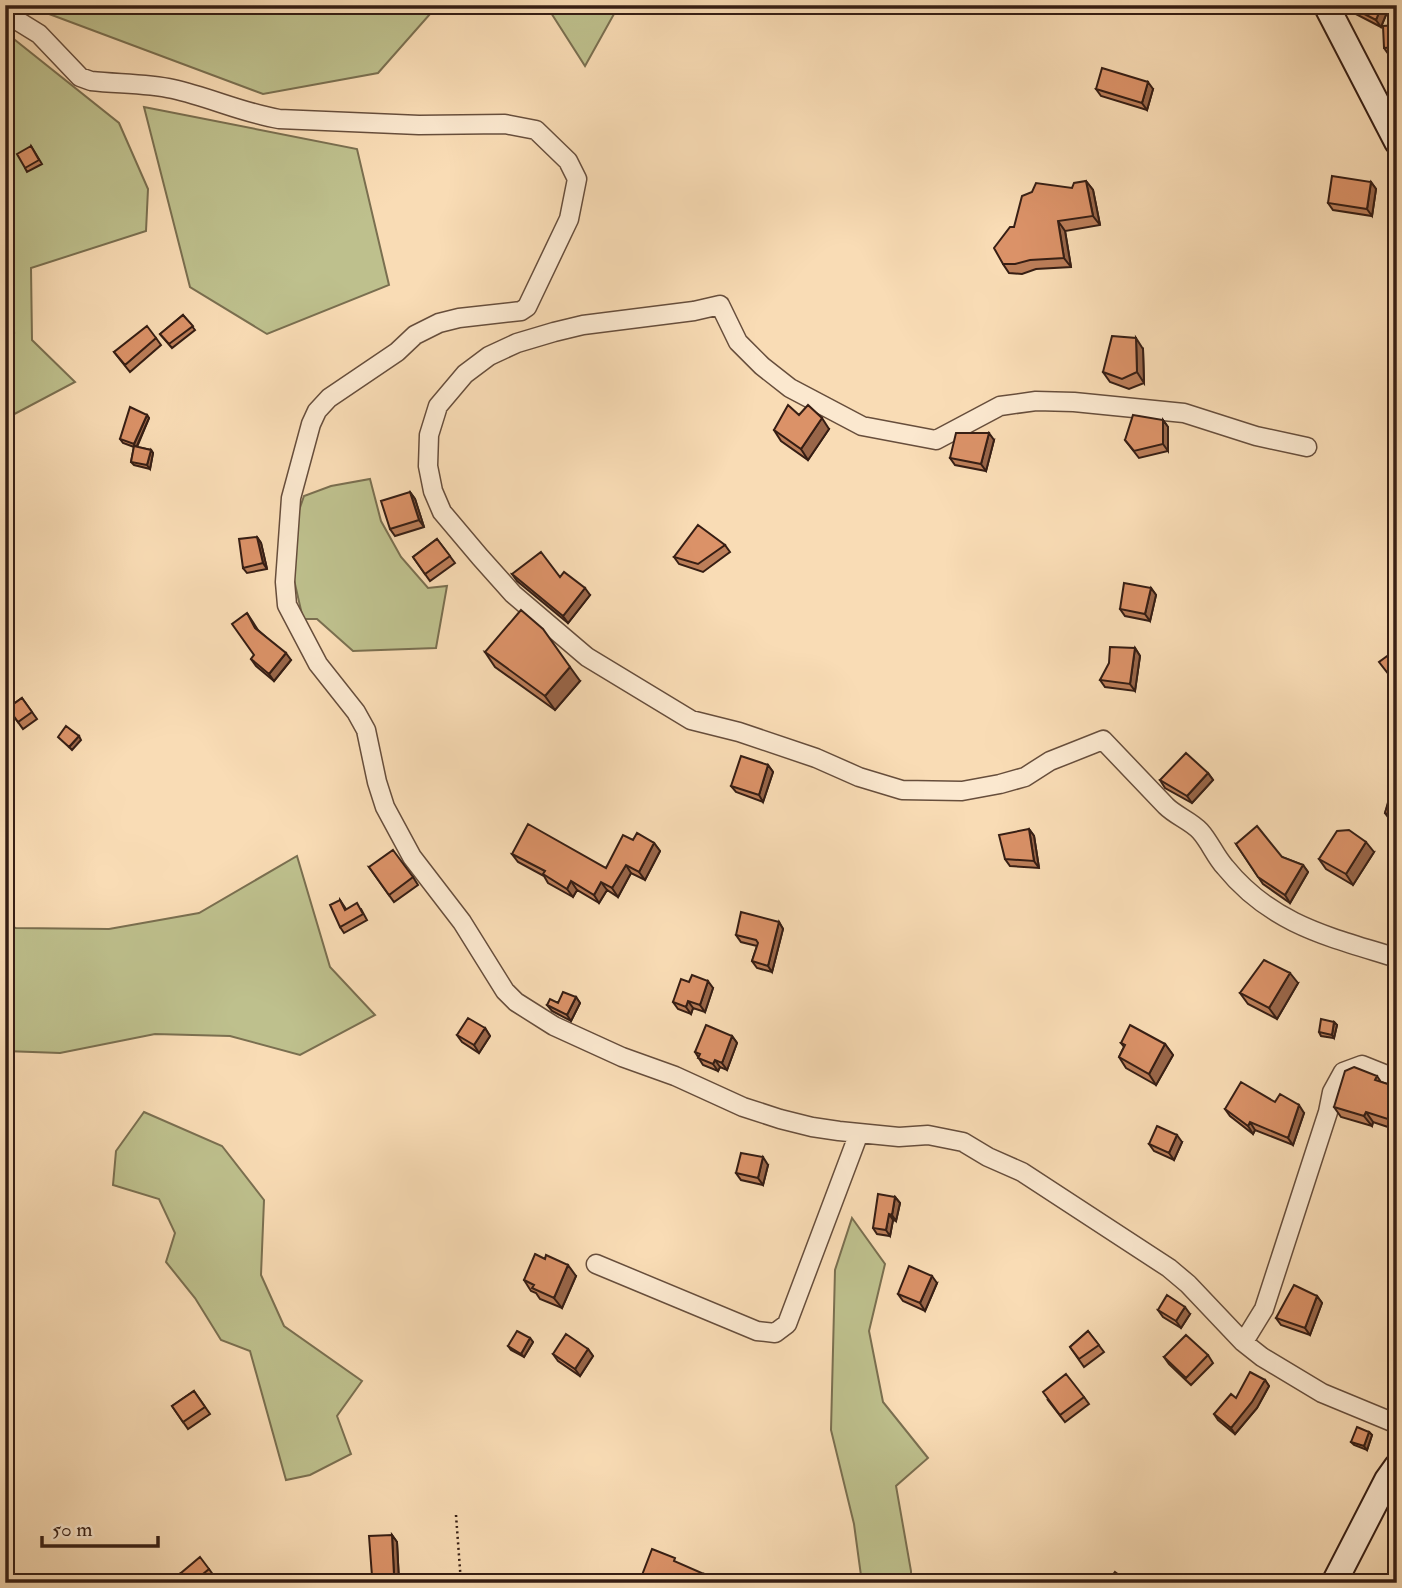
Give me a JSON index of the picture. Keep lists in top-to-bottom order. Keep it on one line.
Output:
{"scale_bar":"50 m"}
